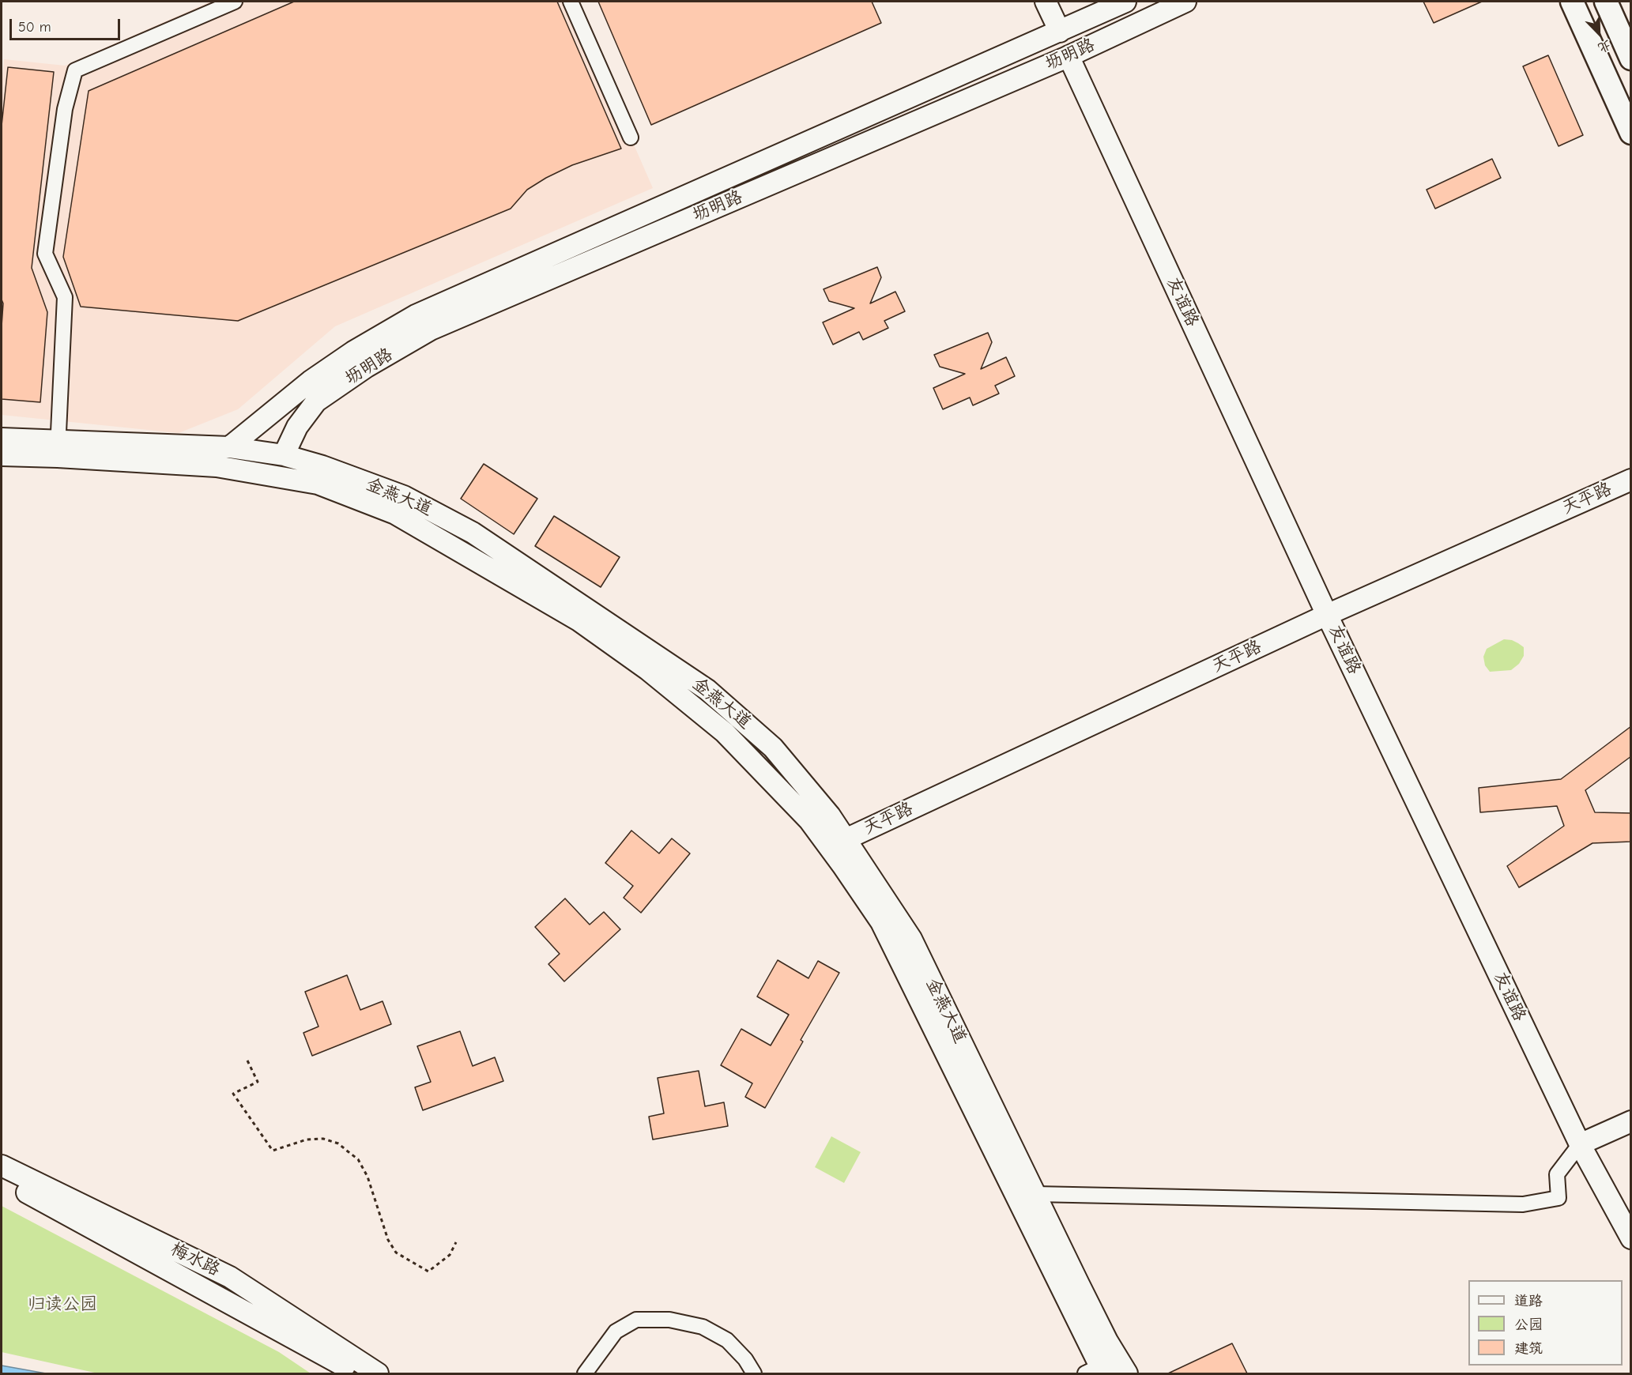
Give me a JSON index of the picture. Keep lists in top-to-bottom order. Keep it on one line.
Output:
{"streets":{"main road":["坜明路","友谊路","金燕大道","天平路","梅水路"]},"crossings":[["坜明路","友谊路"],["坜明路","金燕大道"],["友谊路","天平路"],["金燕大道","天平路"]],"parks":["归读公园"],"legend":["道路","公园","建筑"],"scale_bar":"50 m","north":"bottom right"}
